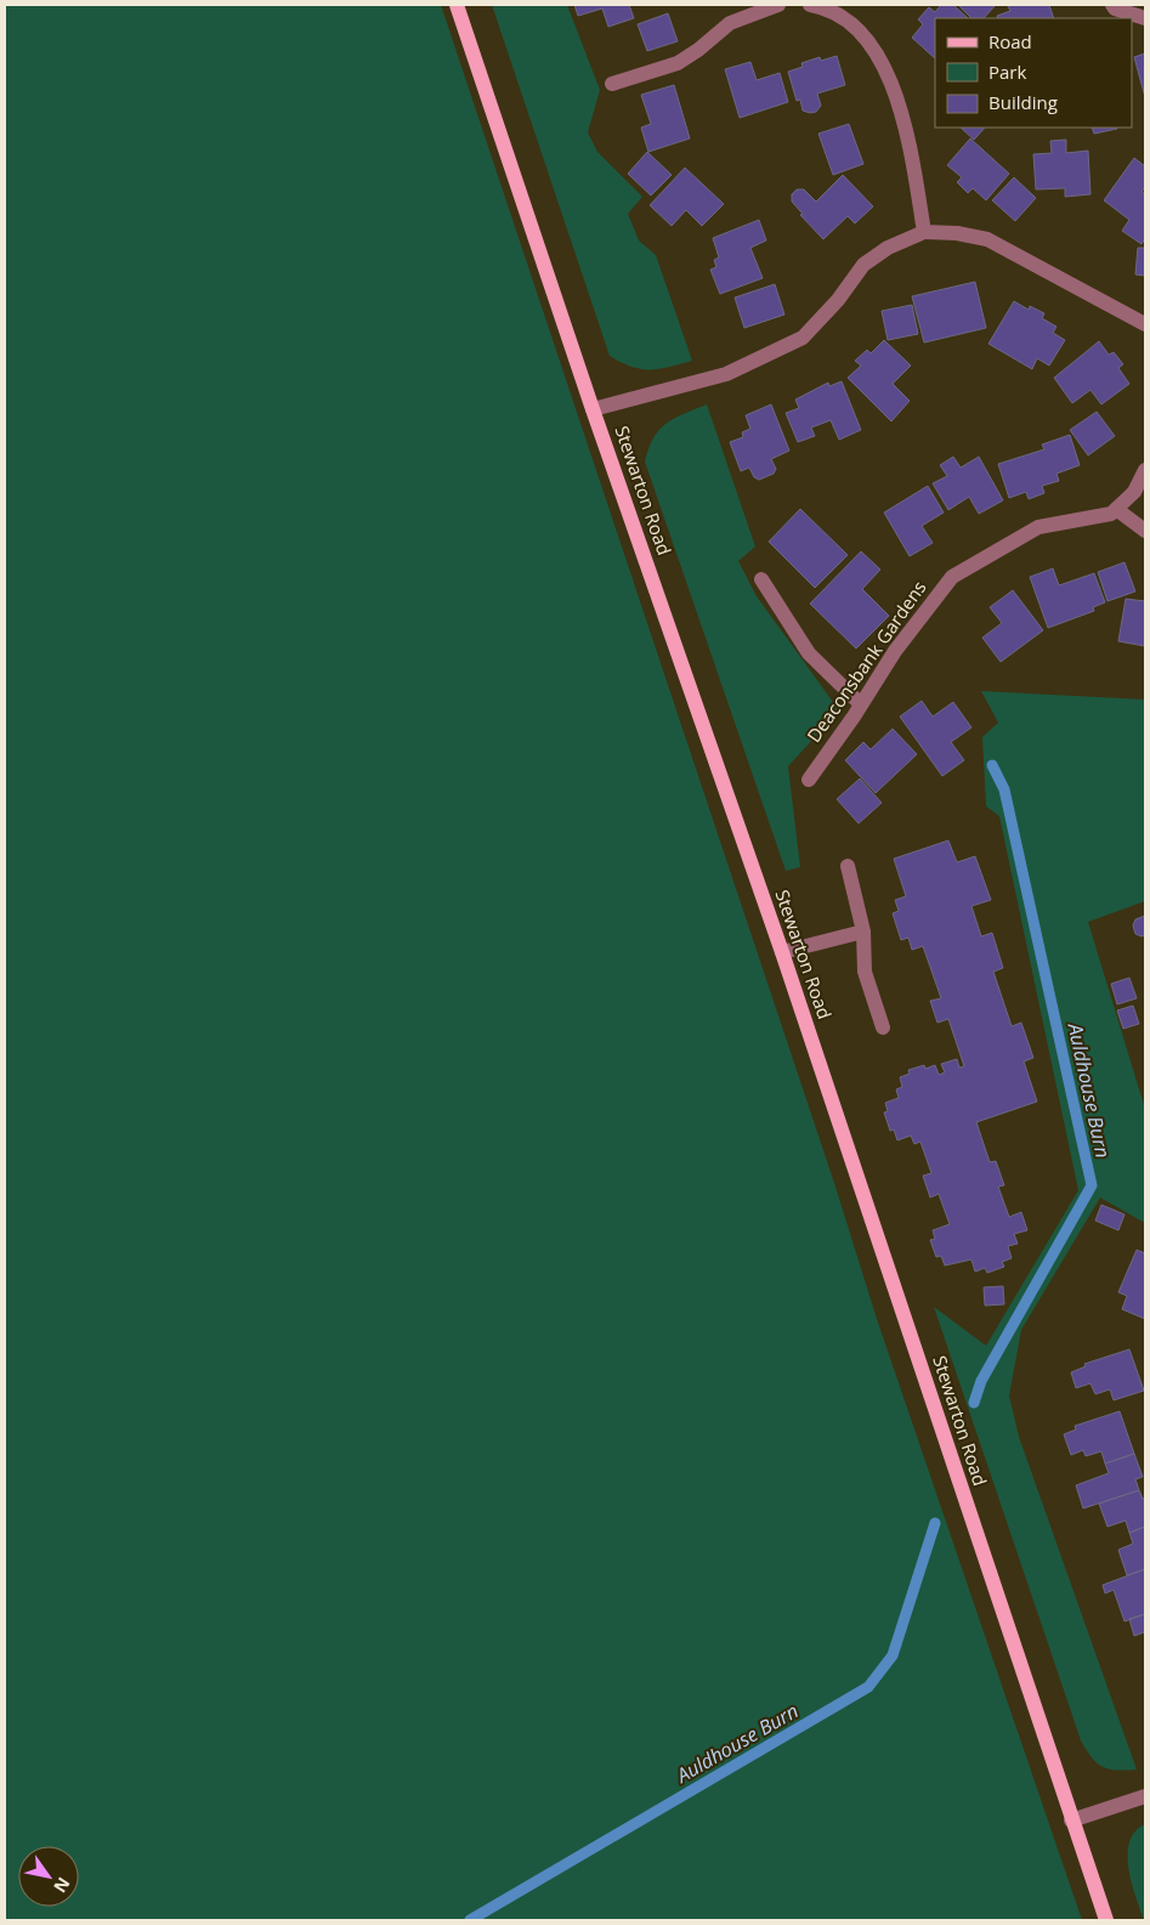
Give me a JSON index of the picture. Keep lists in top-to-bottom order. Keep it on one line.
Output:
{"streets":{"main road":["Stewarton Road"],"street":["Deaconsbank Gardens"]},"water":["Auldhouse Burn"],"legend":["Road","Park","Building"],"north":"bottom right"}
